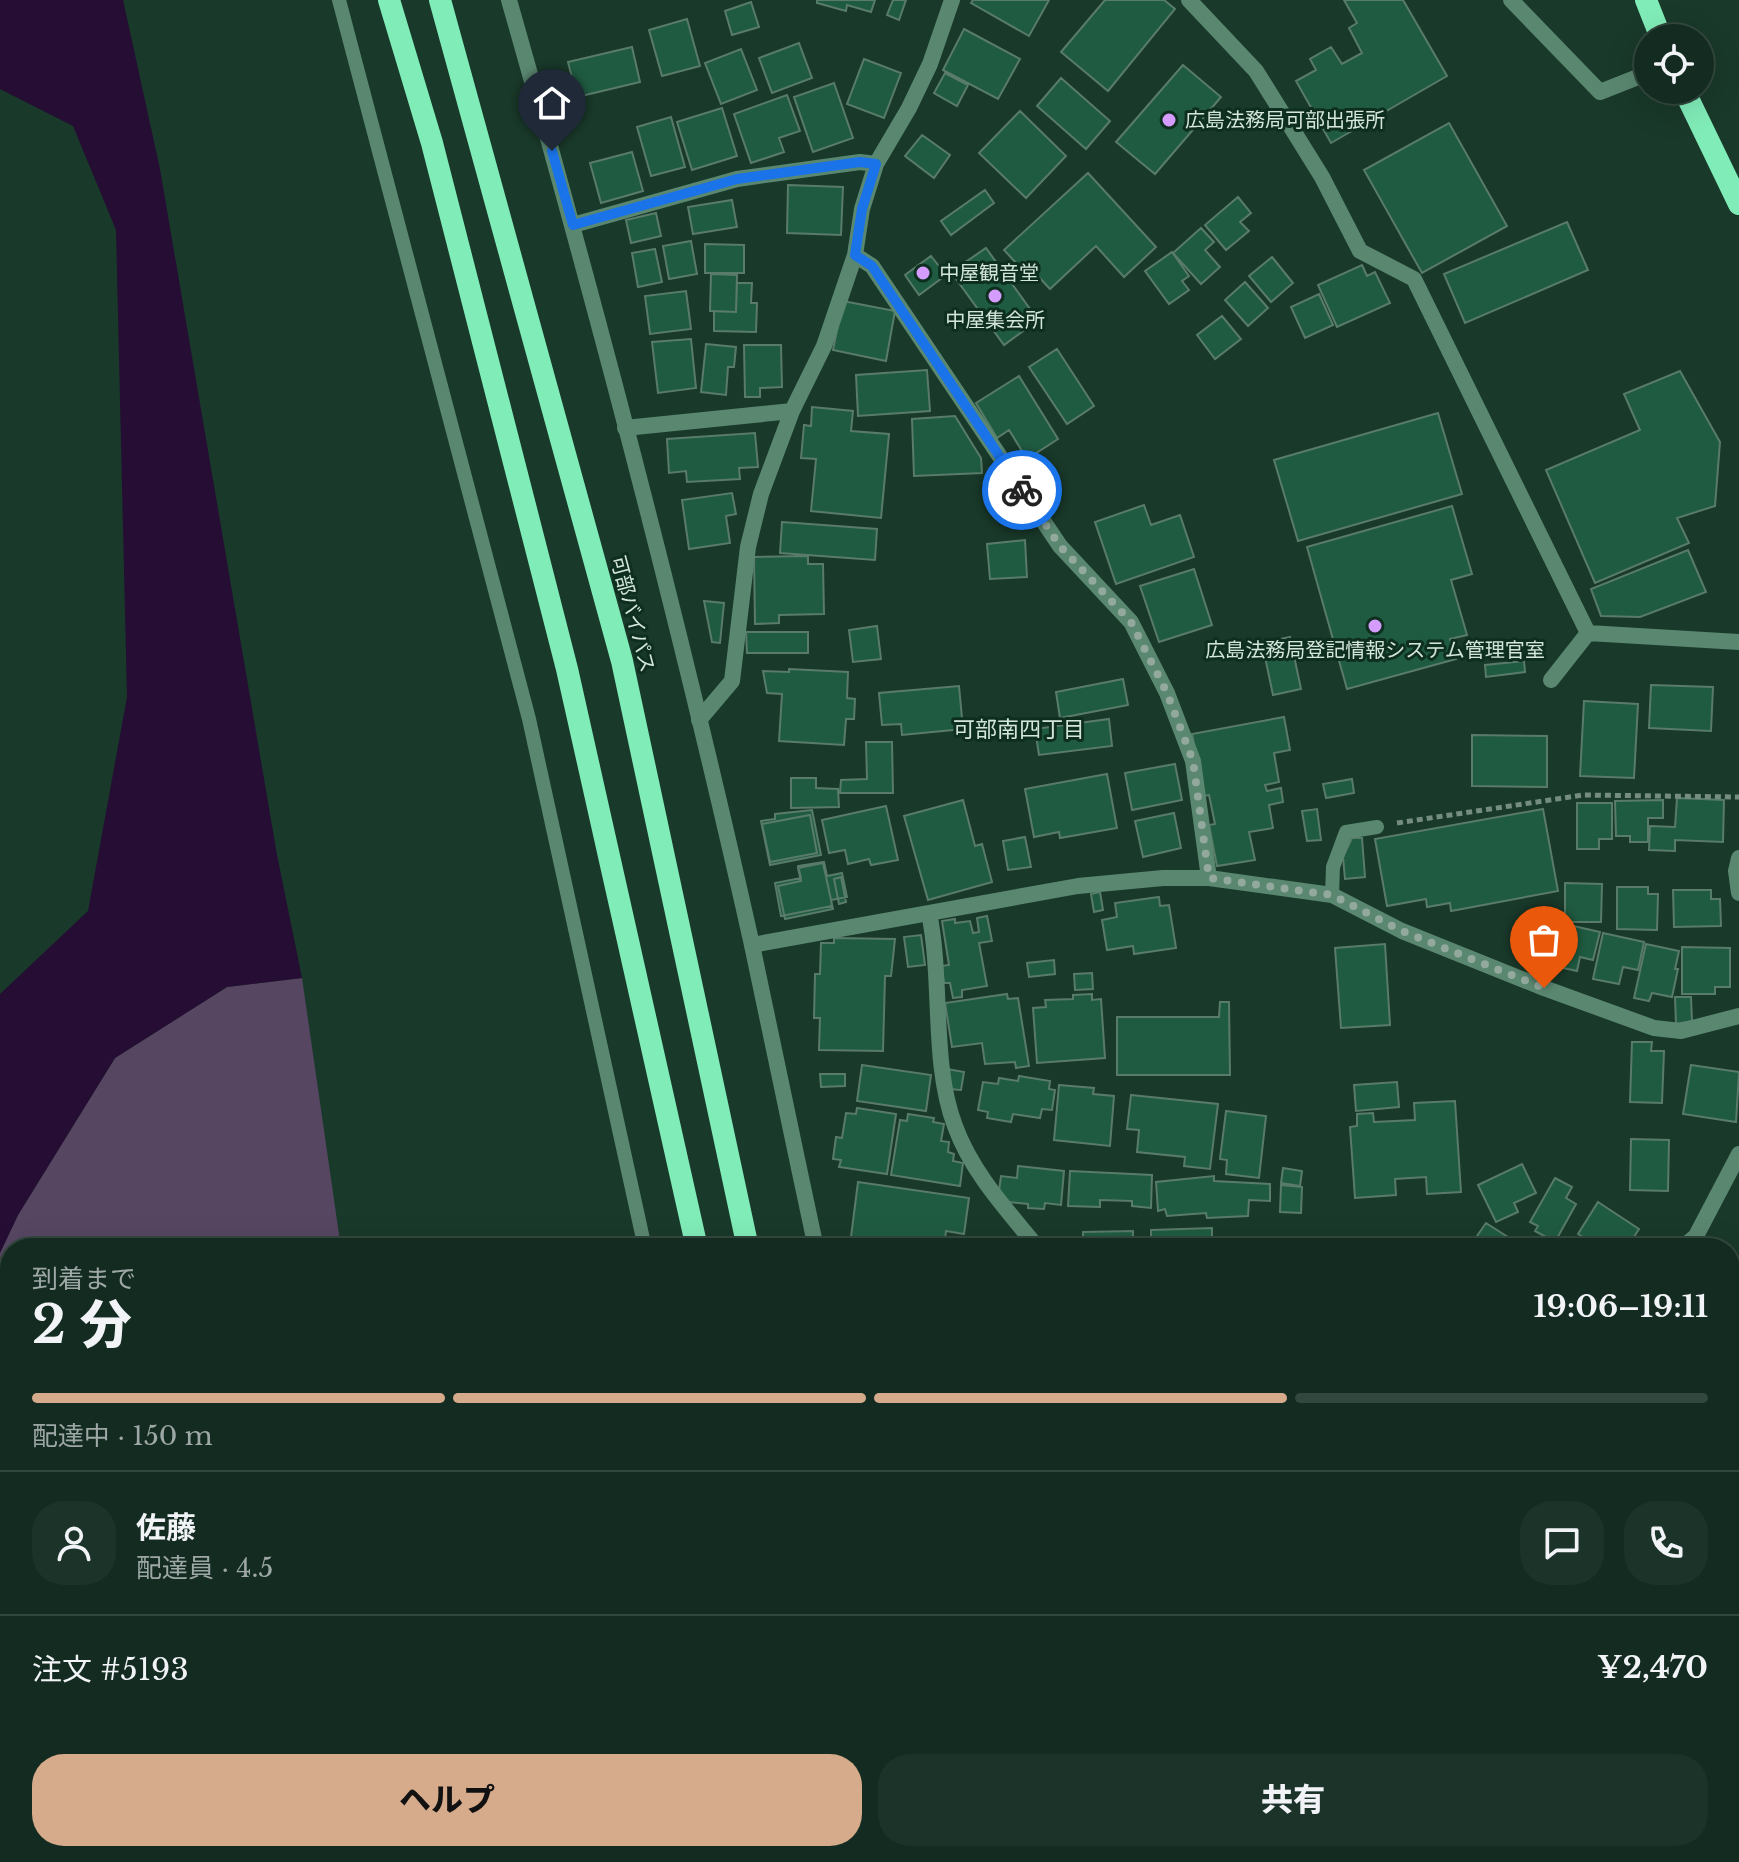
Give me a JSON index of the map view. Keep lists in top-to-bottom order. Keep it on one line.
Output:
{"streets":{"highway":["可部バイパス"]},"districts":["可部南四丁目"],"places":["広島法務局可部出張所","中屋観音堂","中屋集会所","広島法務局登記情報システム管理官室"],"page":{"heading":["2 分","到着まで","19:06–19:11"],"panel":["佐藤","配達員 · 4.5","注文 #5193","¥2,470"],"bar":"配達中 · 150 m","buttons":["ヘルプ","共有"]}}
